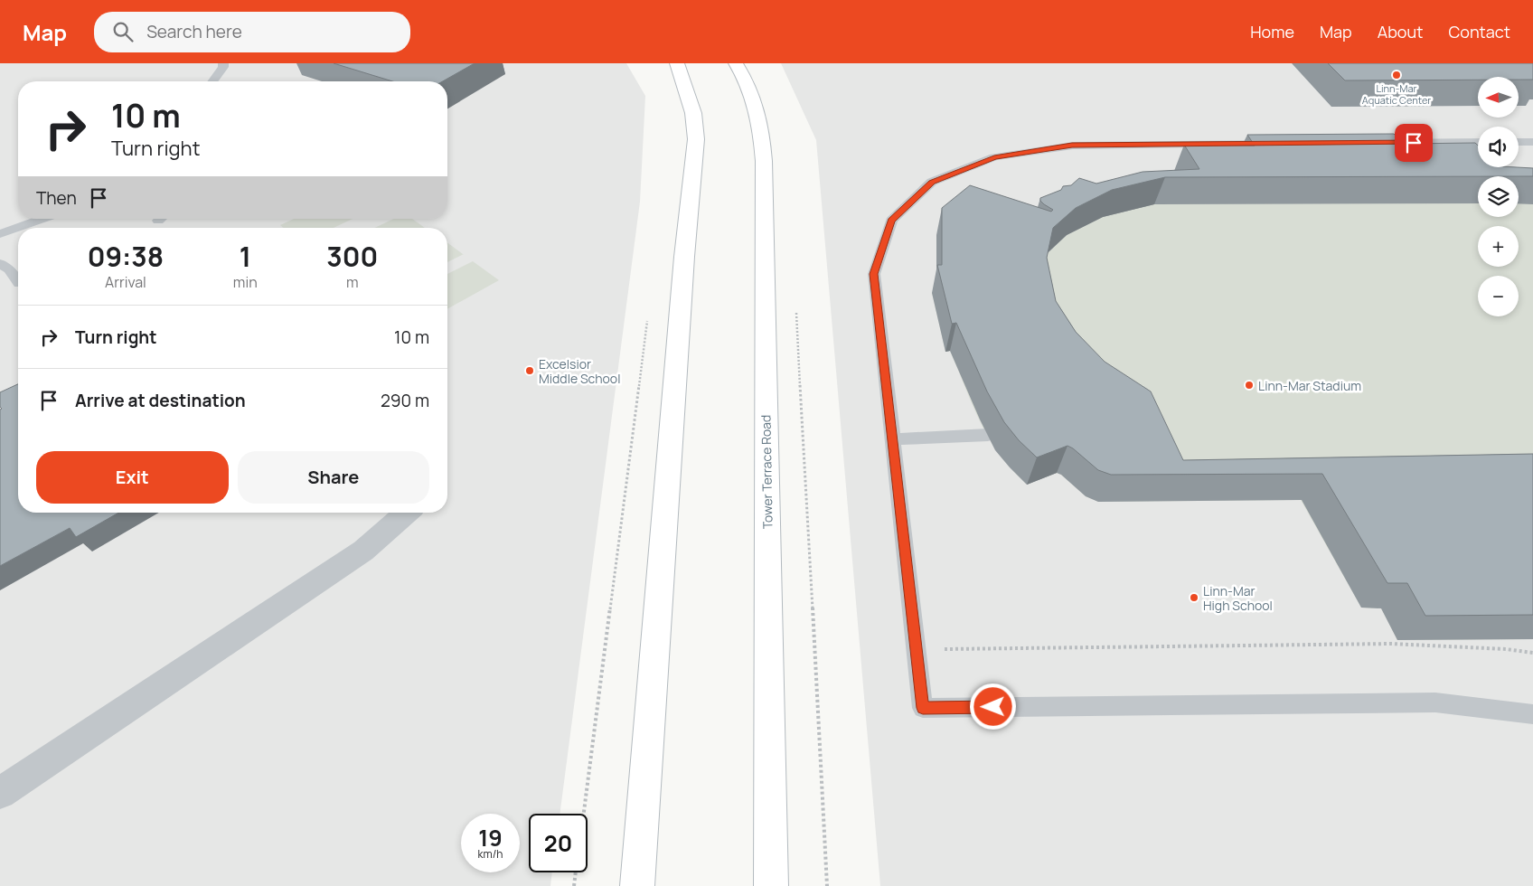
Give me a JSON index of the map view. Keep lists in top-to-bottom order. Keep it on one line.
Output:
{"streets":{"street":["Tower Terrace Road"]},"places":["Linn-Mar Aquatic Center","Excelsior Middle School","Linn-Mar Stadium","Linn-Mar High School"],"north":"left","page":{"header":"Map","search":"Search here","nav":["Home","Map","About","Contact"],"map_buttons":["+","−"],"turn":["10 m","Turn right"],"then":"Then","eta":["09:38","Arrival","1","min","300","m"],"list":[{"name":"Turn right","value":"10 m"},{"name":"Arrive at destination","value":"290 m"}],"buttons":["Exit","Share"],"speed":"19 km/h","limit":"20"}}
